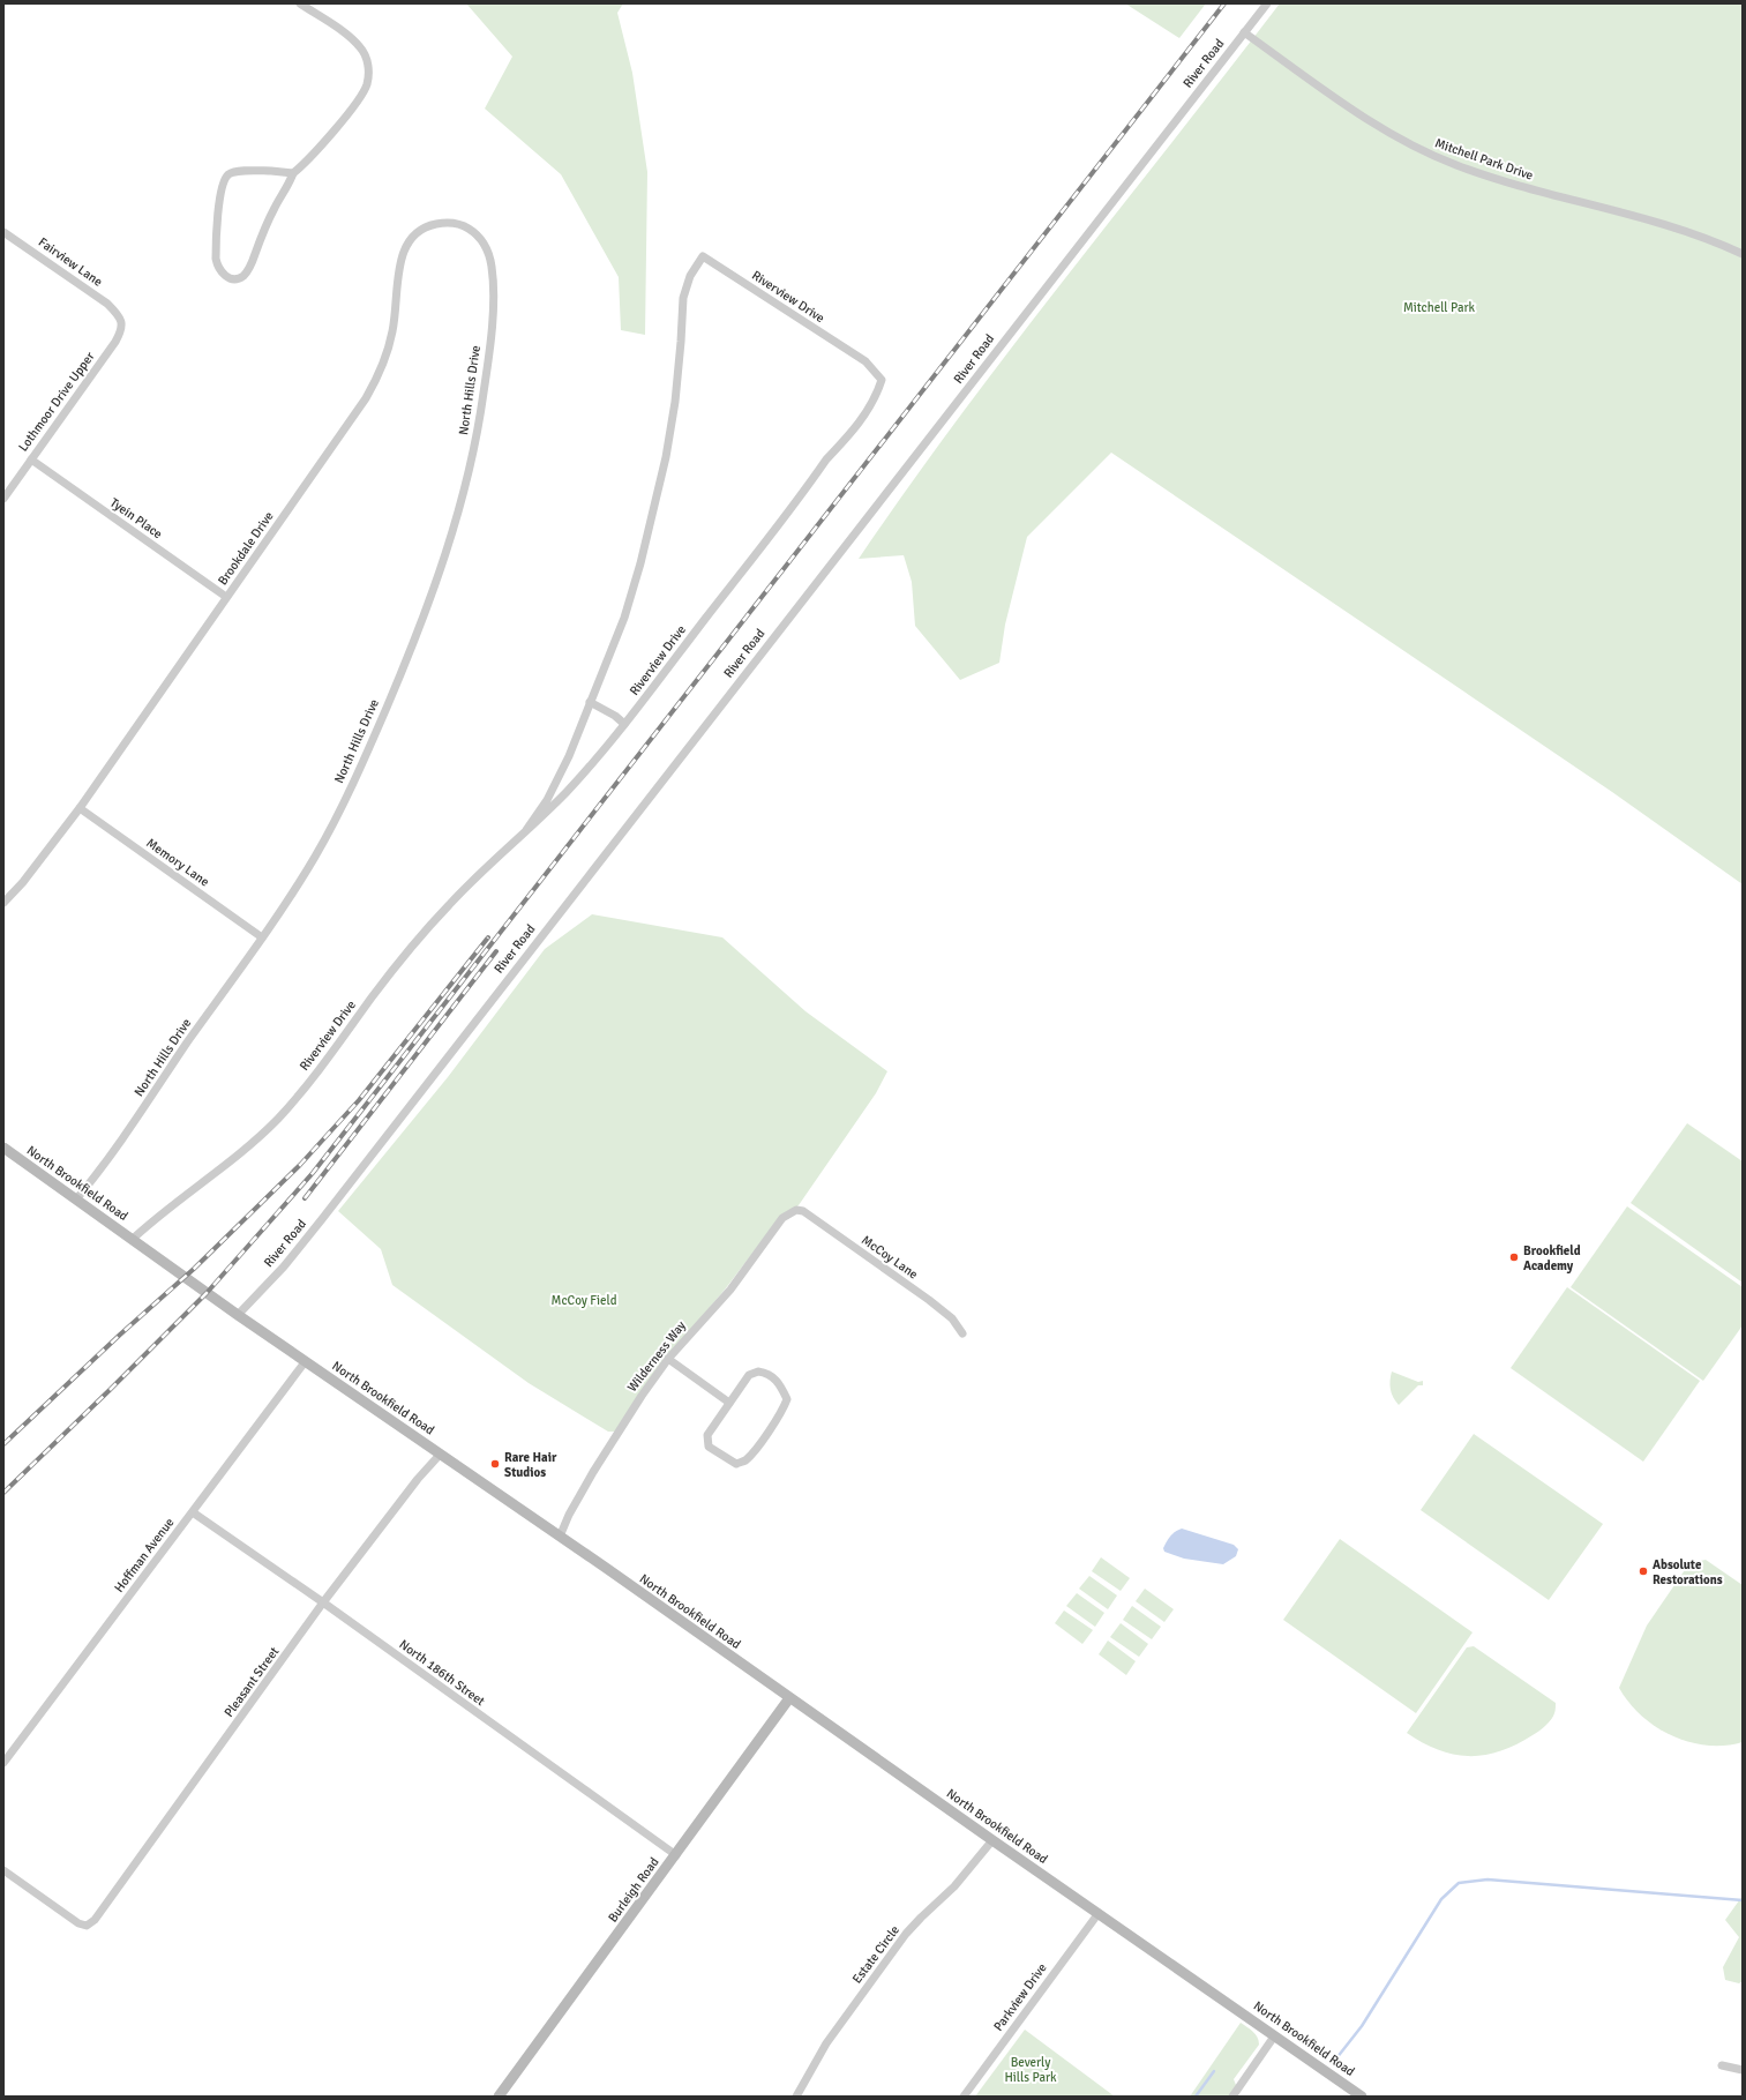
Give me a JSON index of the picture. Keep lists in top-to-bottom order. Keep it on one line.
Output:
{"streets":{"street":["River Road","Mitchell Park Drive","Fairview Lane","Riverview Drive","North Hills Drive","Lothmoor Drive Upper","Tyein Place","Brookdale Drive","Memory Lane","North Brookfield Road","McCoy Lane","Wilderness Way","Hoffman Avenue","North 186th Street","Pleasant Street","Burleigh Road","Estate Circle","Parkview Drive"]},"crossings":[["River Road","Mitchell Park Drive"],["River Road","North Brookfield Road"],["Fairview Lane","Lothmoor Drive Upper"],["Riverview Drive","North Brookfield Road"],["North Hills Drive","Brookdale Drive"],["North Hills Drive","Memory Lane"],["North Hills Drive","North Brookfield Road"],["Lothmoor Drive Upper","Tyein Place"],["Tyein Place","Brookdale Drive"],["Brookdale Drive","Memory Lane"],["North Brookfield Road","Wilderness Way"],["North Brookfield Road","Hoffman Avenue"],["North Brookfield Road","Pleasant Street"],["North Brookfield Road","Burleigh Road"],["North Brookfield Road","Estate Circle"],["North Brookfield Road","Parkview Drive"],["McCoy Lane","Wilderness Way"],["Hoffman Avenue","North 186th Street"],["North 186th Street","Pleasant Street"],["North 186th Street","Burleigh Road"]],"parks":["Mitchell Park","McCoy Field","Beverly Hills Park"],"places":["Brookfield Academy","Rare Hair Studios","Absolute Restorations"]}
